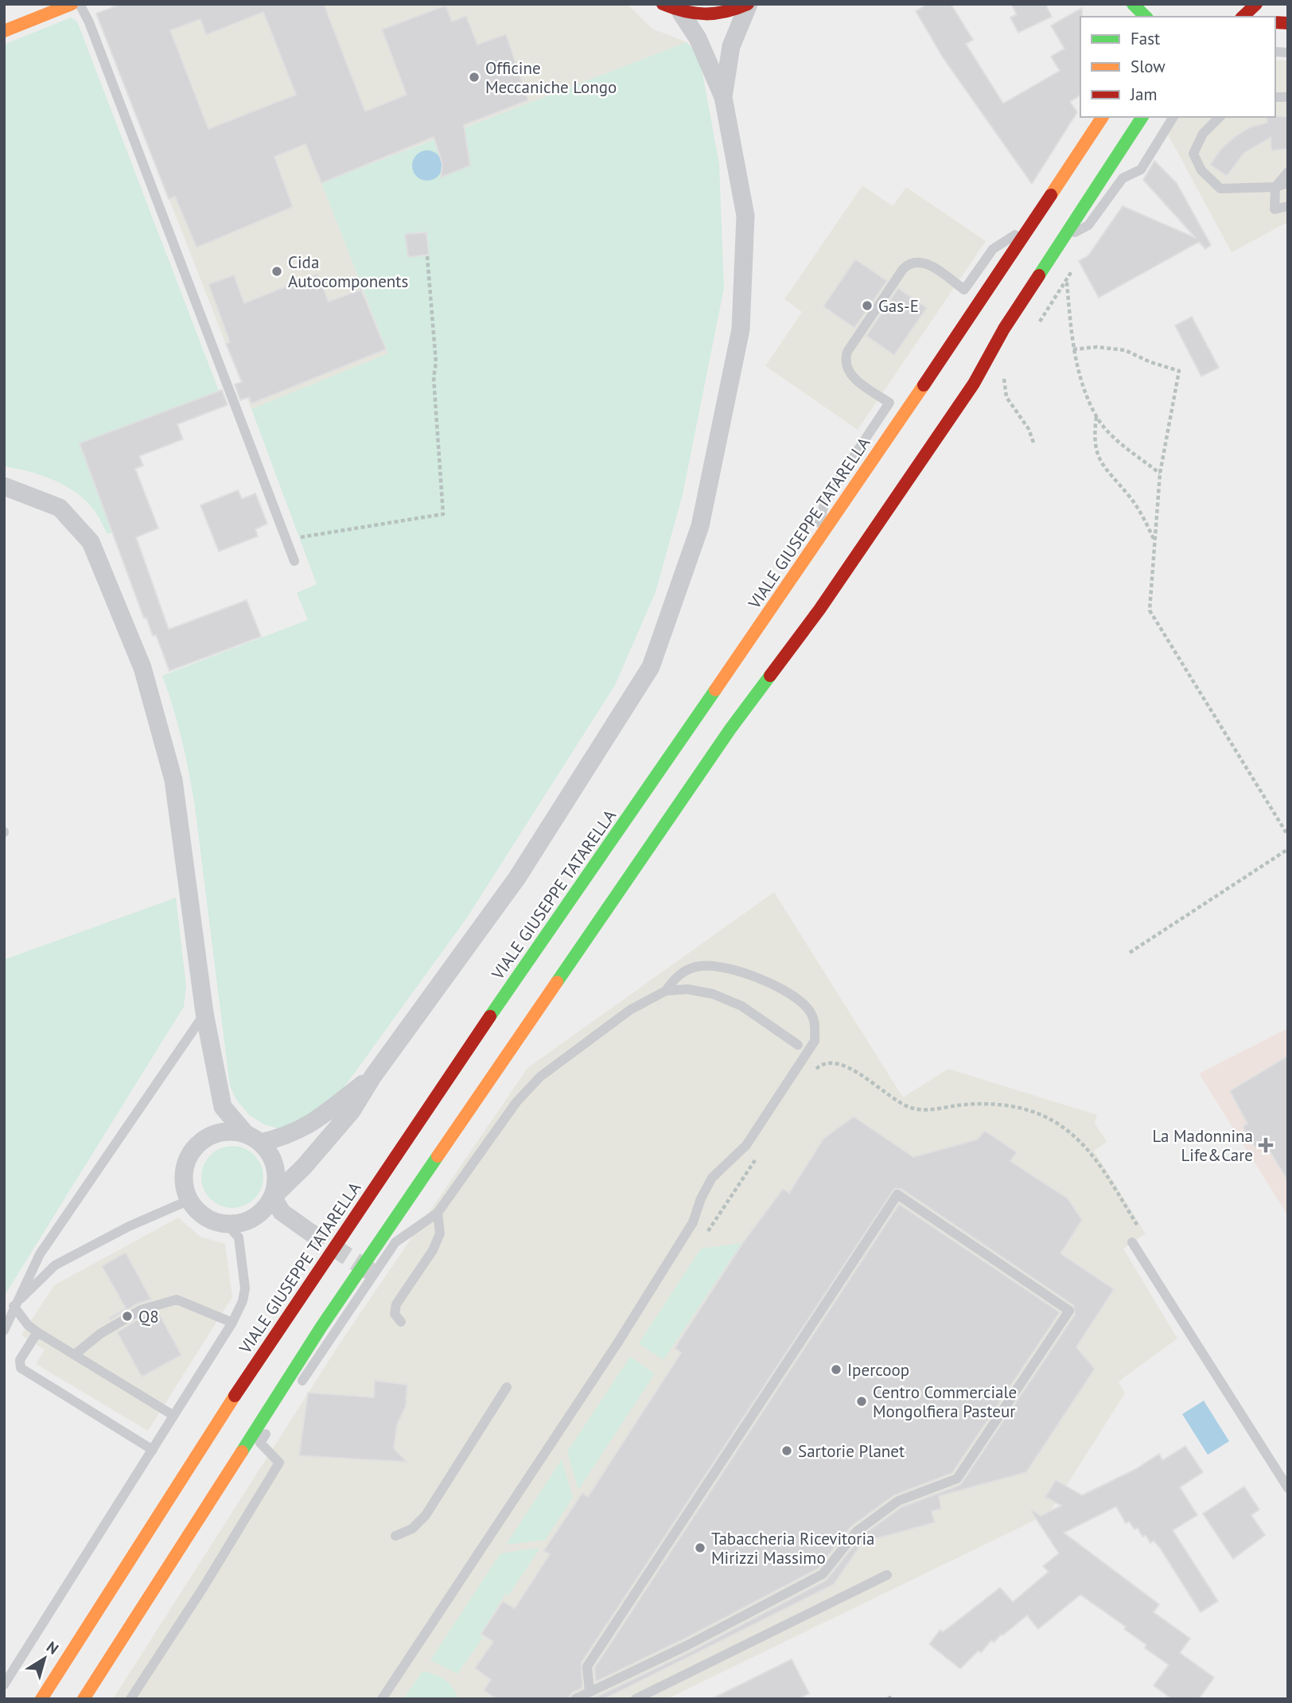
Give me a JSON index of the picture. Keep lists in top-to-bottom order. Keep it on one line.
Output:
{"streets":{"main road":["VIALE GIUSEPPE TATARELLA"]},"places":{"other":["Officine Meccaniche Longo","Cida Autocomponents","Gas-E","Q8","Ipercoop","Centro Commerciale Mongolfiera Pasteur","Sartorie Planet","Tabaccheria Ricevitoria Mirizzi Massimo"],"health":["La Madonnina Life&Care"]},"legend":["Fast","Slow","Jam"],"north":"top right"}
